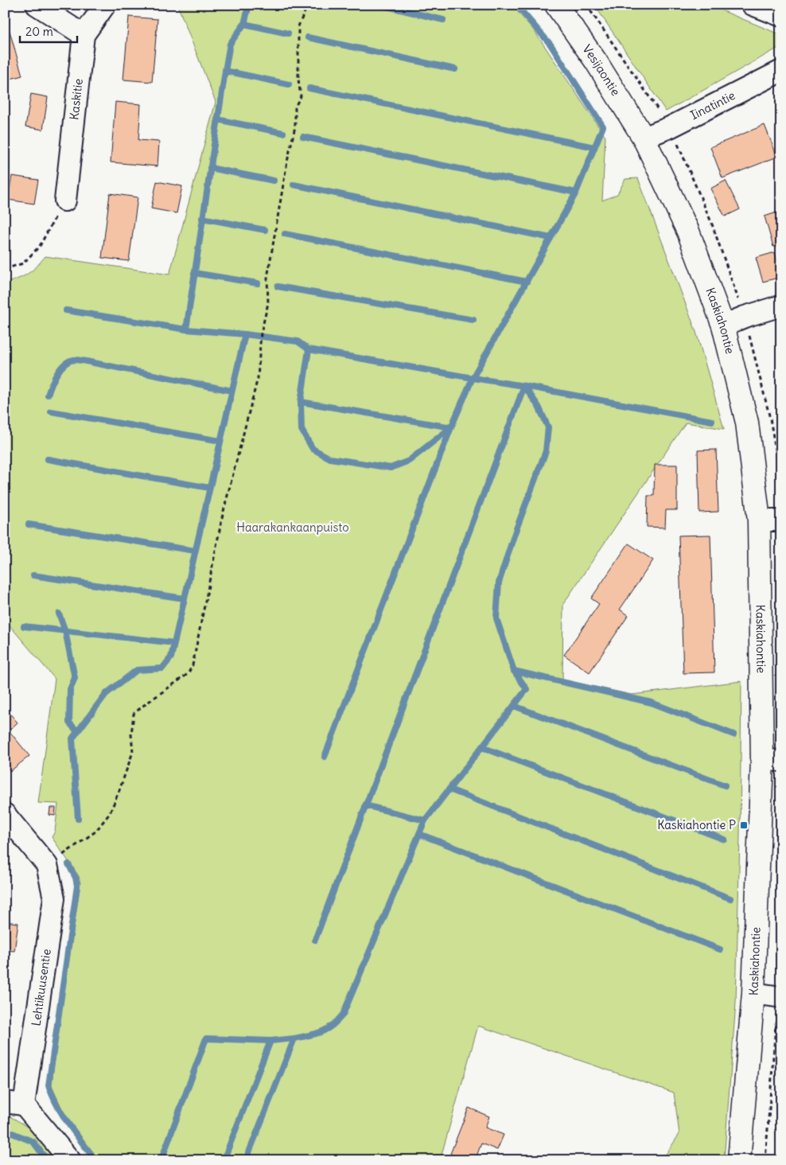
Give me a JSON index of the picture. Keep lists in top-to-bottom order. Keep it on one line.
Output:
{"streets":{"street":["Vesijaontie","Kaskitie","Iinatintie","Kaskiahontie","Lehtikuusentie"]},"crossings":[["Vesijaontie","Iinatintie"],["Vesijaontie","Kaskiahontie"],["Iinatintie","Kaskiahontie"]],"parks":["Haarakankaanpuisto"],"places":{"transit":["Kaskiahontie P"]},"scale_bar":"20 m"}
